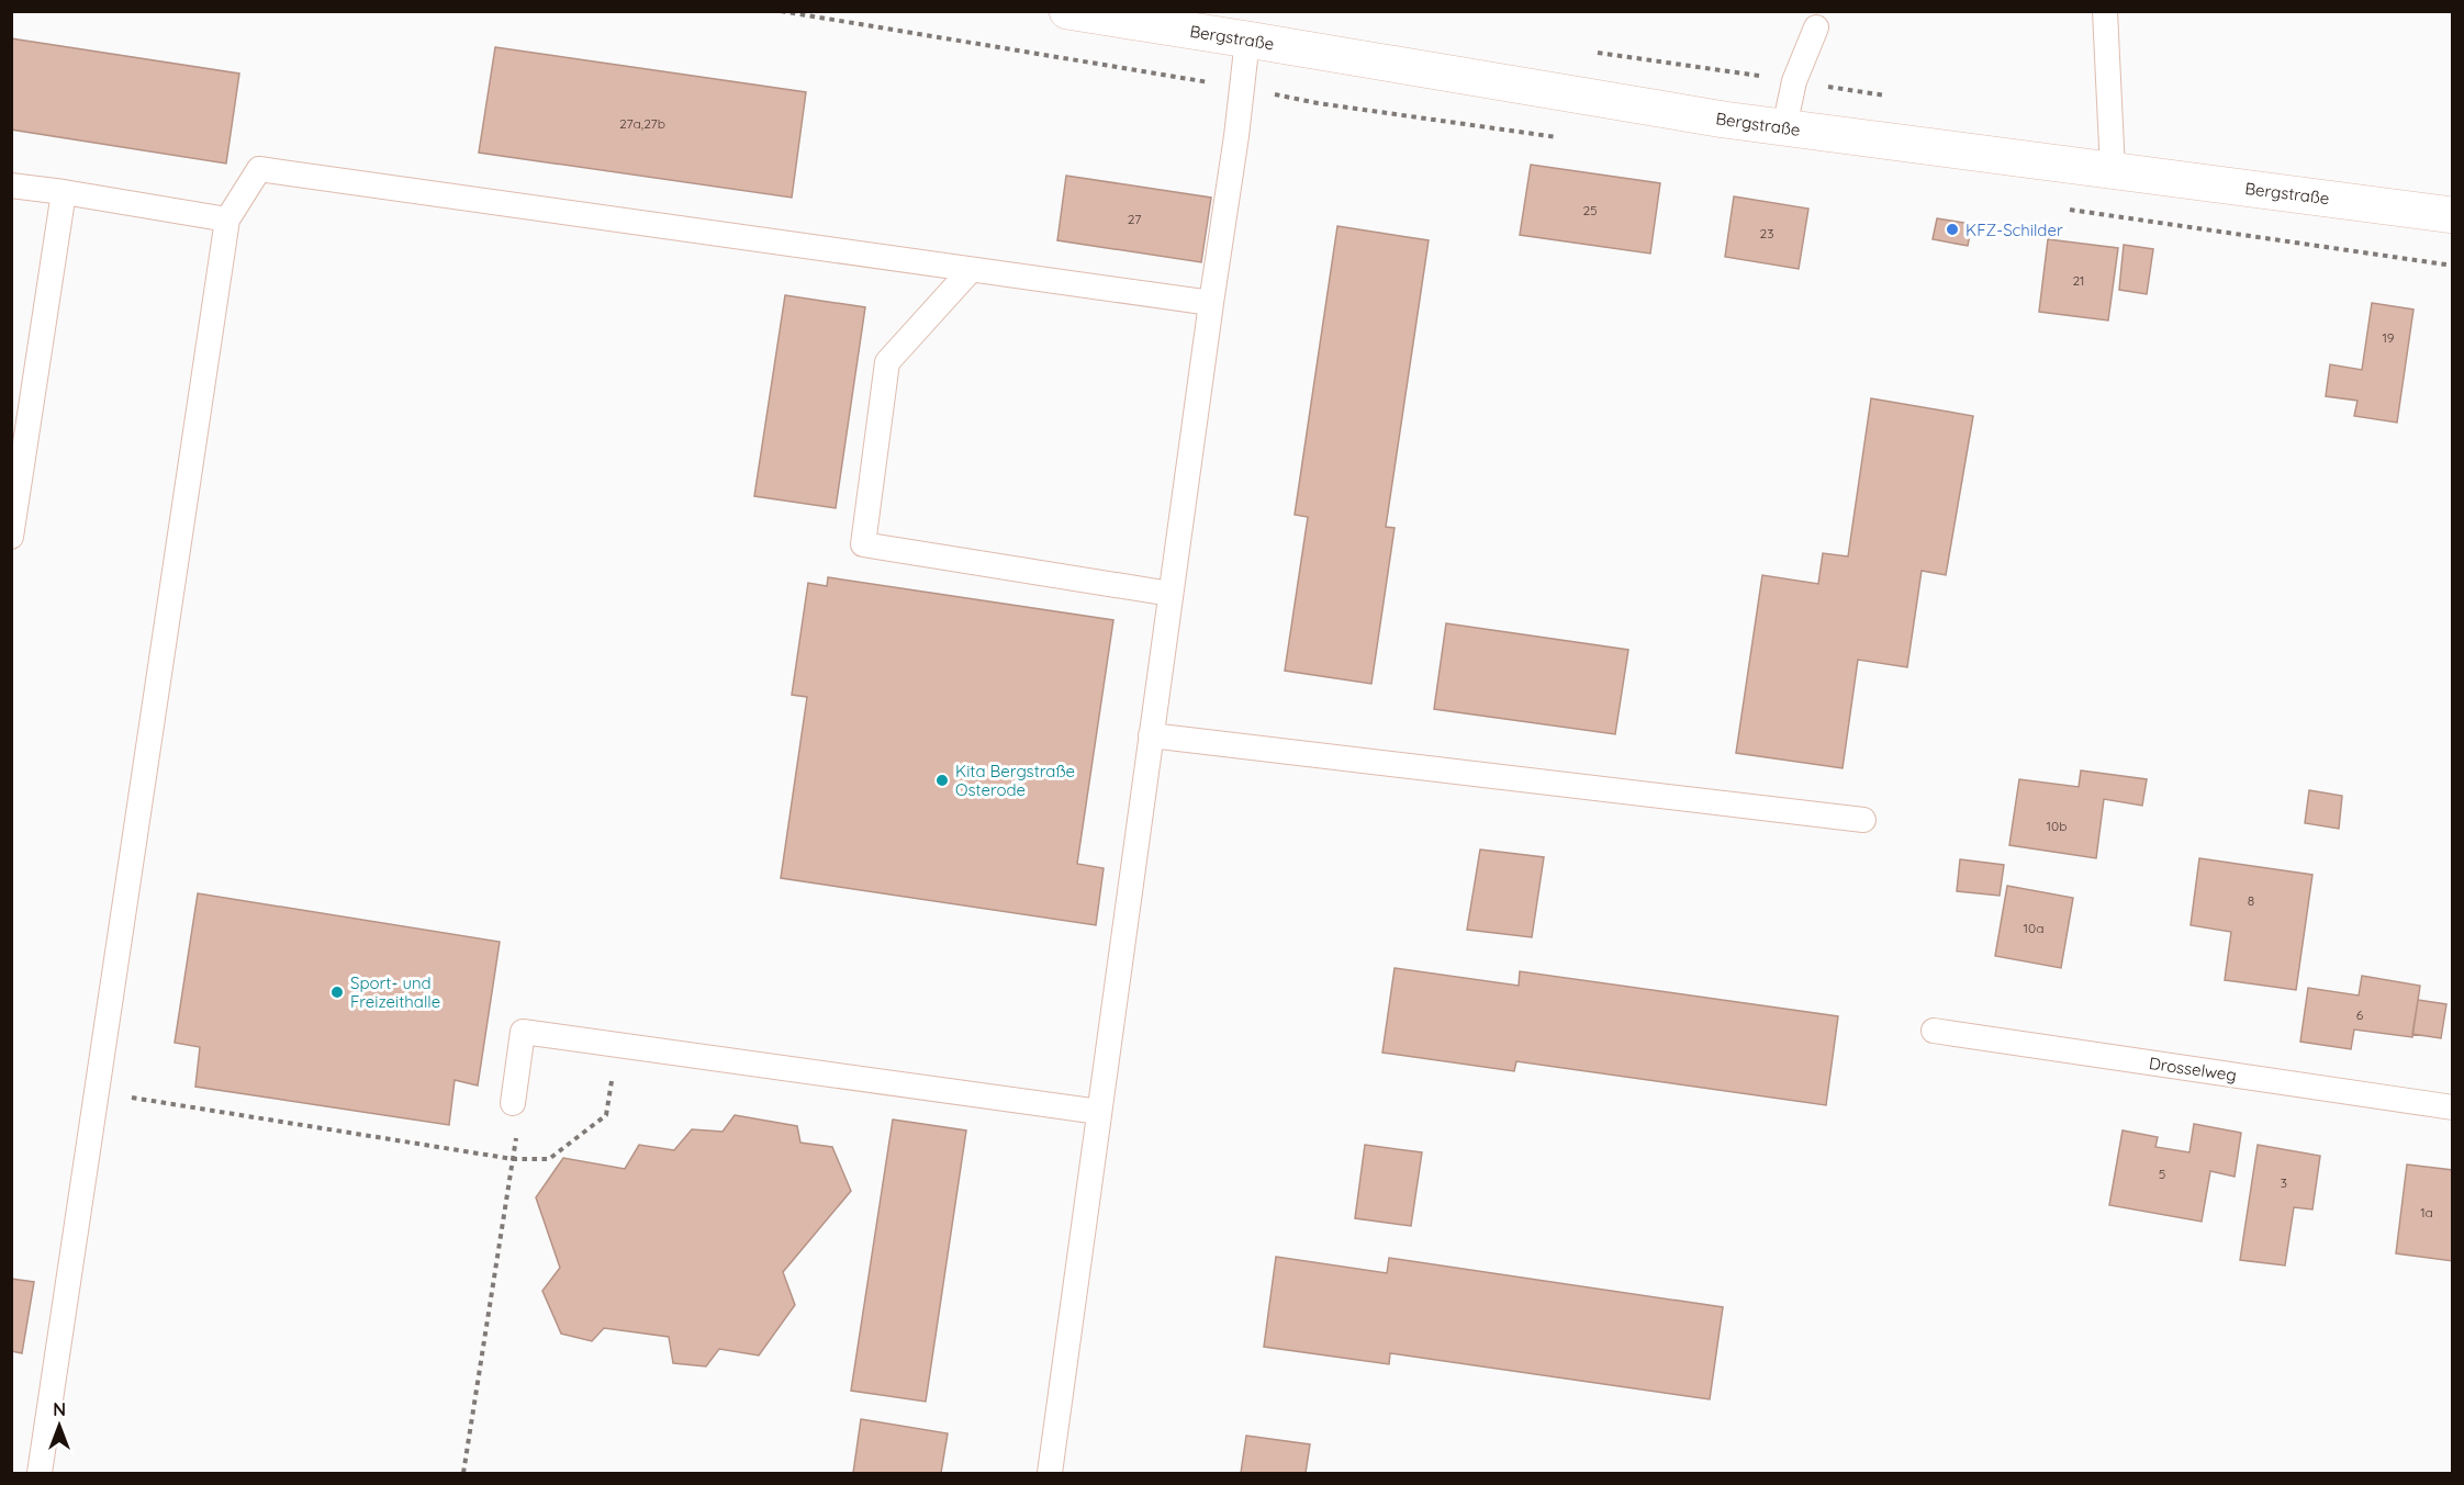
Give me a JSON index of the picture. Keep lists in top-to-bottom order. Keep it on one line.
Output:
{"streets":{"street":["Bergstraße"],"lane":["Drosselweg"]},"places":["KFZ-Schilder","Kita Bergstraße Osterode","Sport- und Freizeithalle"],"house_numbers":["27a,27b","25","27","23","21","19","10b","8","10a","6","5","3","1a"],"north":"top"}
